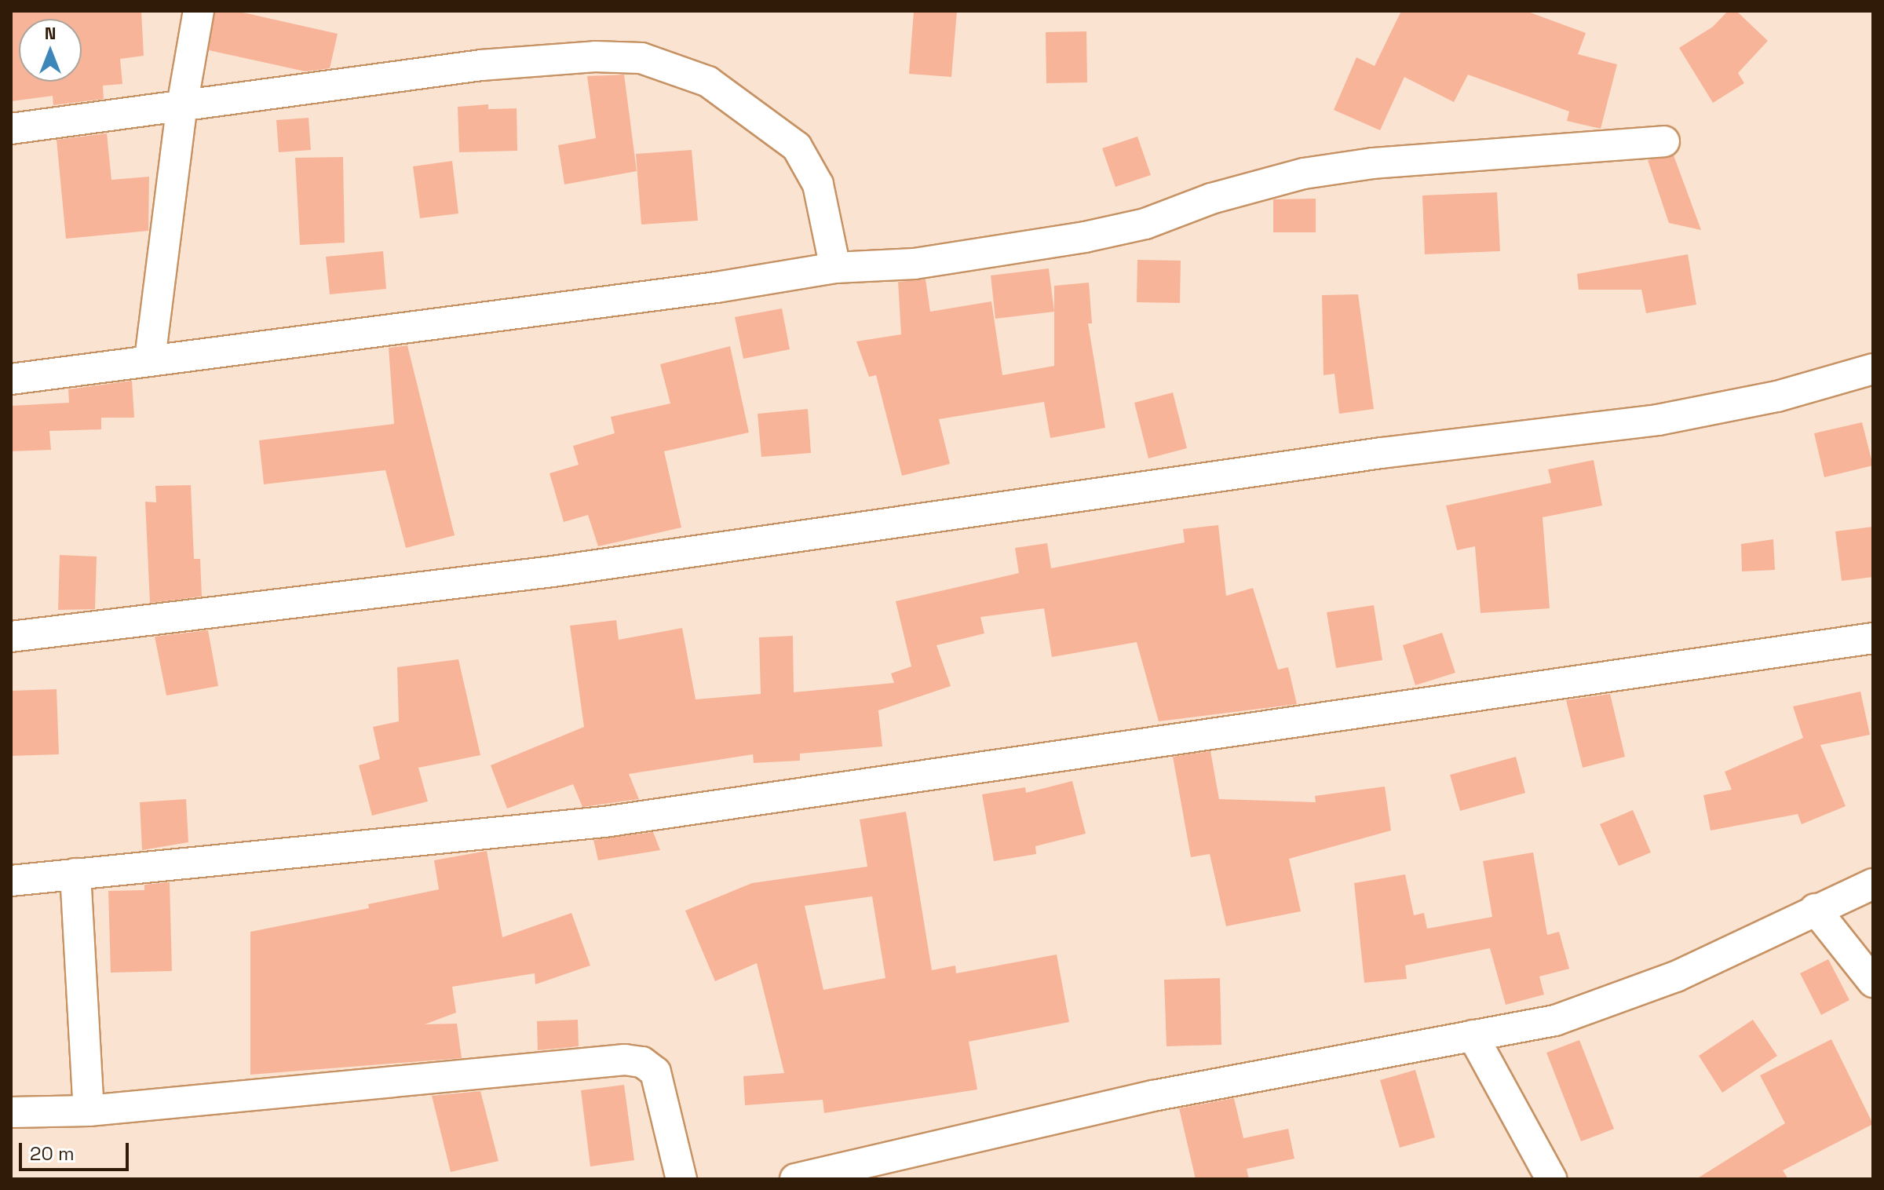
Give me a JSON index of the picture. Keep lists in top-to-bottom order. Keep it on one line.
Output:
{"scale_bar":"20 m","north":"top"}
